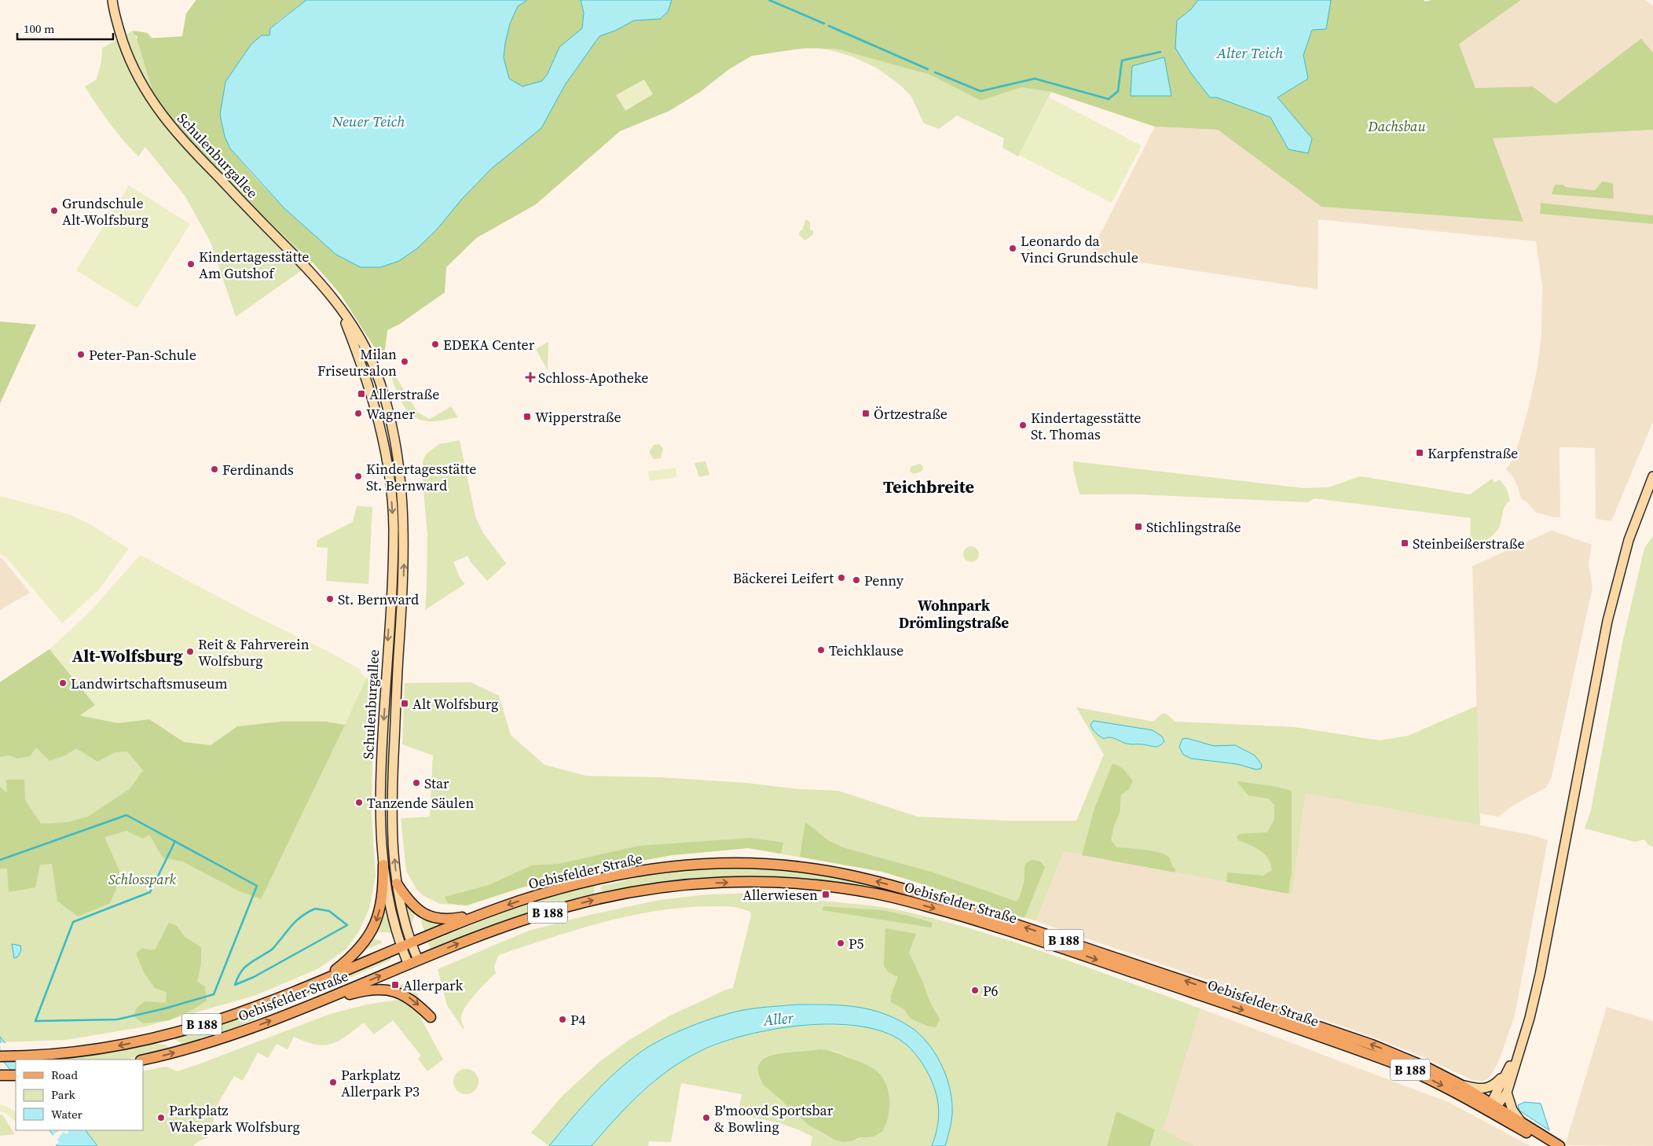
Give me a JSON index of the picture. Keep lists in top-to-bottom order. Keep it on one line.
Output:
{"streets":{"main road":["Oebisfelder Straße","B 188"],"street":["Schulenburgallee"]},"crossings":[["Schulenburgallee","Oebisfelder Straße"],["Schulenburgallee","B 188"],["Oebisfelder Straße","B 188"]],"districts":["Teichbreite","Wohnpark Drömlingstraße","Alt-Wolfsburg"],"water":["Alter Teich","Neuer Teich","Aller"],"parks":["Dachsbau","Schlosspark"],"places":{"other":["Grundschule Alt-Wolfsburg","Leonardo da Vinci Grundschule","Kindertagesstätte Am Gutshof","EDEKA Center","Peter-Pan-Schule","Milan Friseursalon","Wagner","Kindertagesstätte St. Thomas","Ferdinands","Kindertagesstätte St. Bernward","Bäckerei Leifert","Penny","St. Bernward","Teichklause","Reit & Fahrverein Wolfsburg","Landwirtschaftsmuseum","Star","Tanzende Säulen","P5","P6","P4","Parkplatz Allerpark P3","Parkplatz Wakepark Wolfsburg","B'moovd Sportsbar & Bowling"],"health":["Schloss-Apotheke"],"transit":["Allerstraße","Örtzestraße","Wipperstraße","Karpfenstraße","Stichlingstraße","Steinbeißerstraße","Alt Wolfsburg","Allerwiesen","Allerpark"]},"legend":["Road","Park","Water"],"scale_bar":"100 m"}
